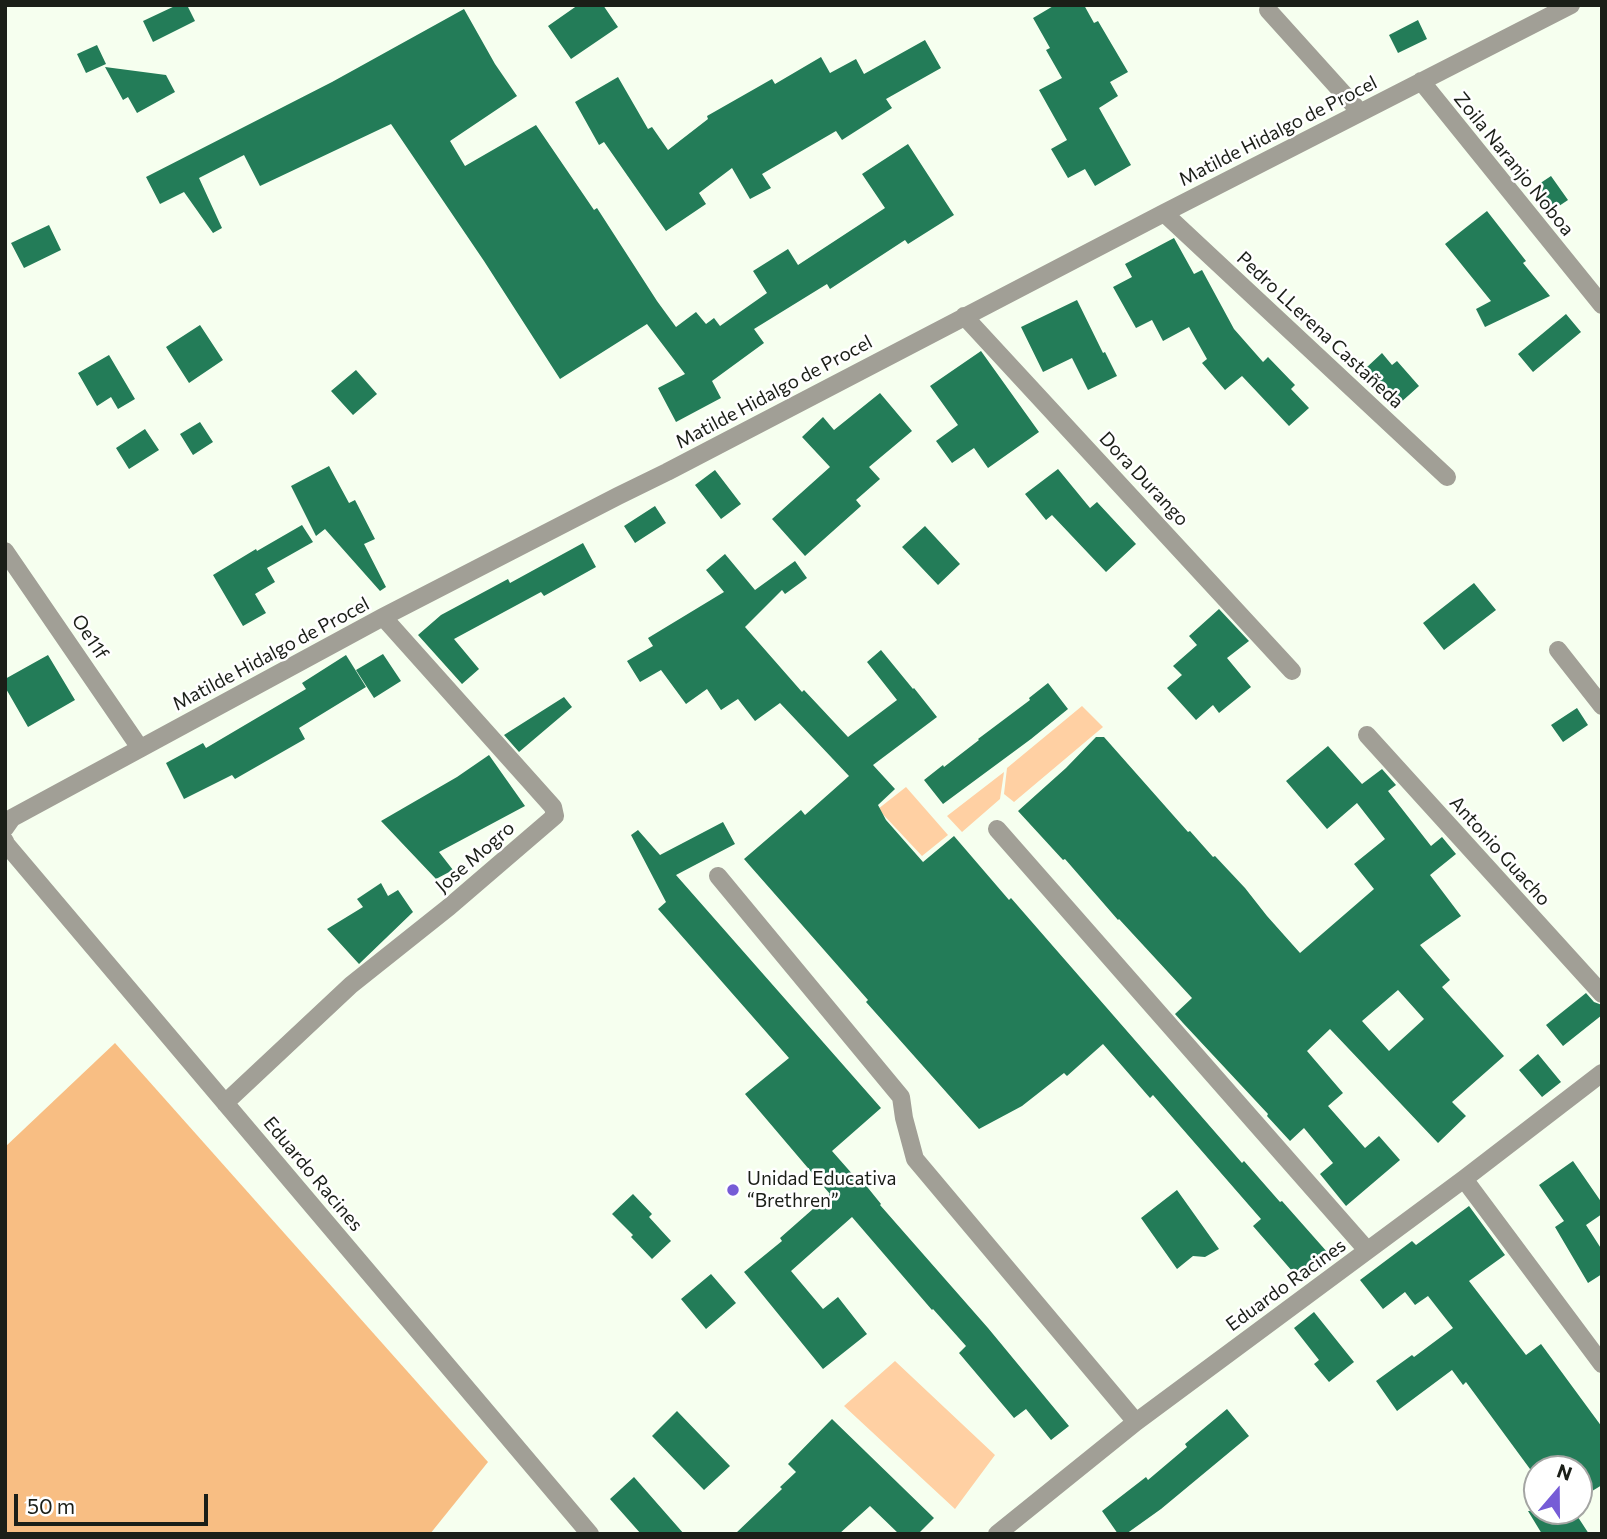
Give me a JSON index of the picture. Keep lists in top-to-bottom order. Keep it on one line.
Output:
{"streets":{"street":["Matilde Hidalgo de Procel","Zoila Naranjo Noboa","Pedro LLerena Castañeda","Dora Durango","Oe11f","Antonio Guacho","Jose Mogro","Eduardo Racines"]},"crossings":[["Matilde Hidalgo de Procel","Zoila Naranjo Noboa"],["Matilde Hidalgo de Procel","Pedro LLerena Castañeda"],["Matilde Hidalgo de Procel","Dora Durango"],["Matilde Hidalgo de Procel","Oe11f"],["Matilde Hidalgo de Procel","Jose Mogro"],["Jose Mogro","Eduardo Racines"]],"places":["Unidad Educativa “Brethren”"],"scale_bar":"50 m","north":"top"}
